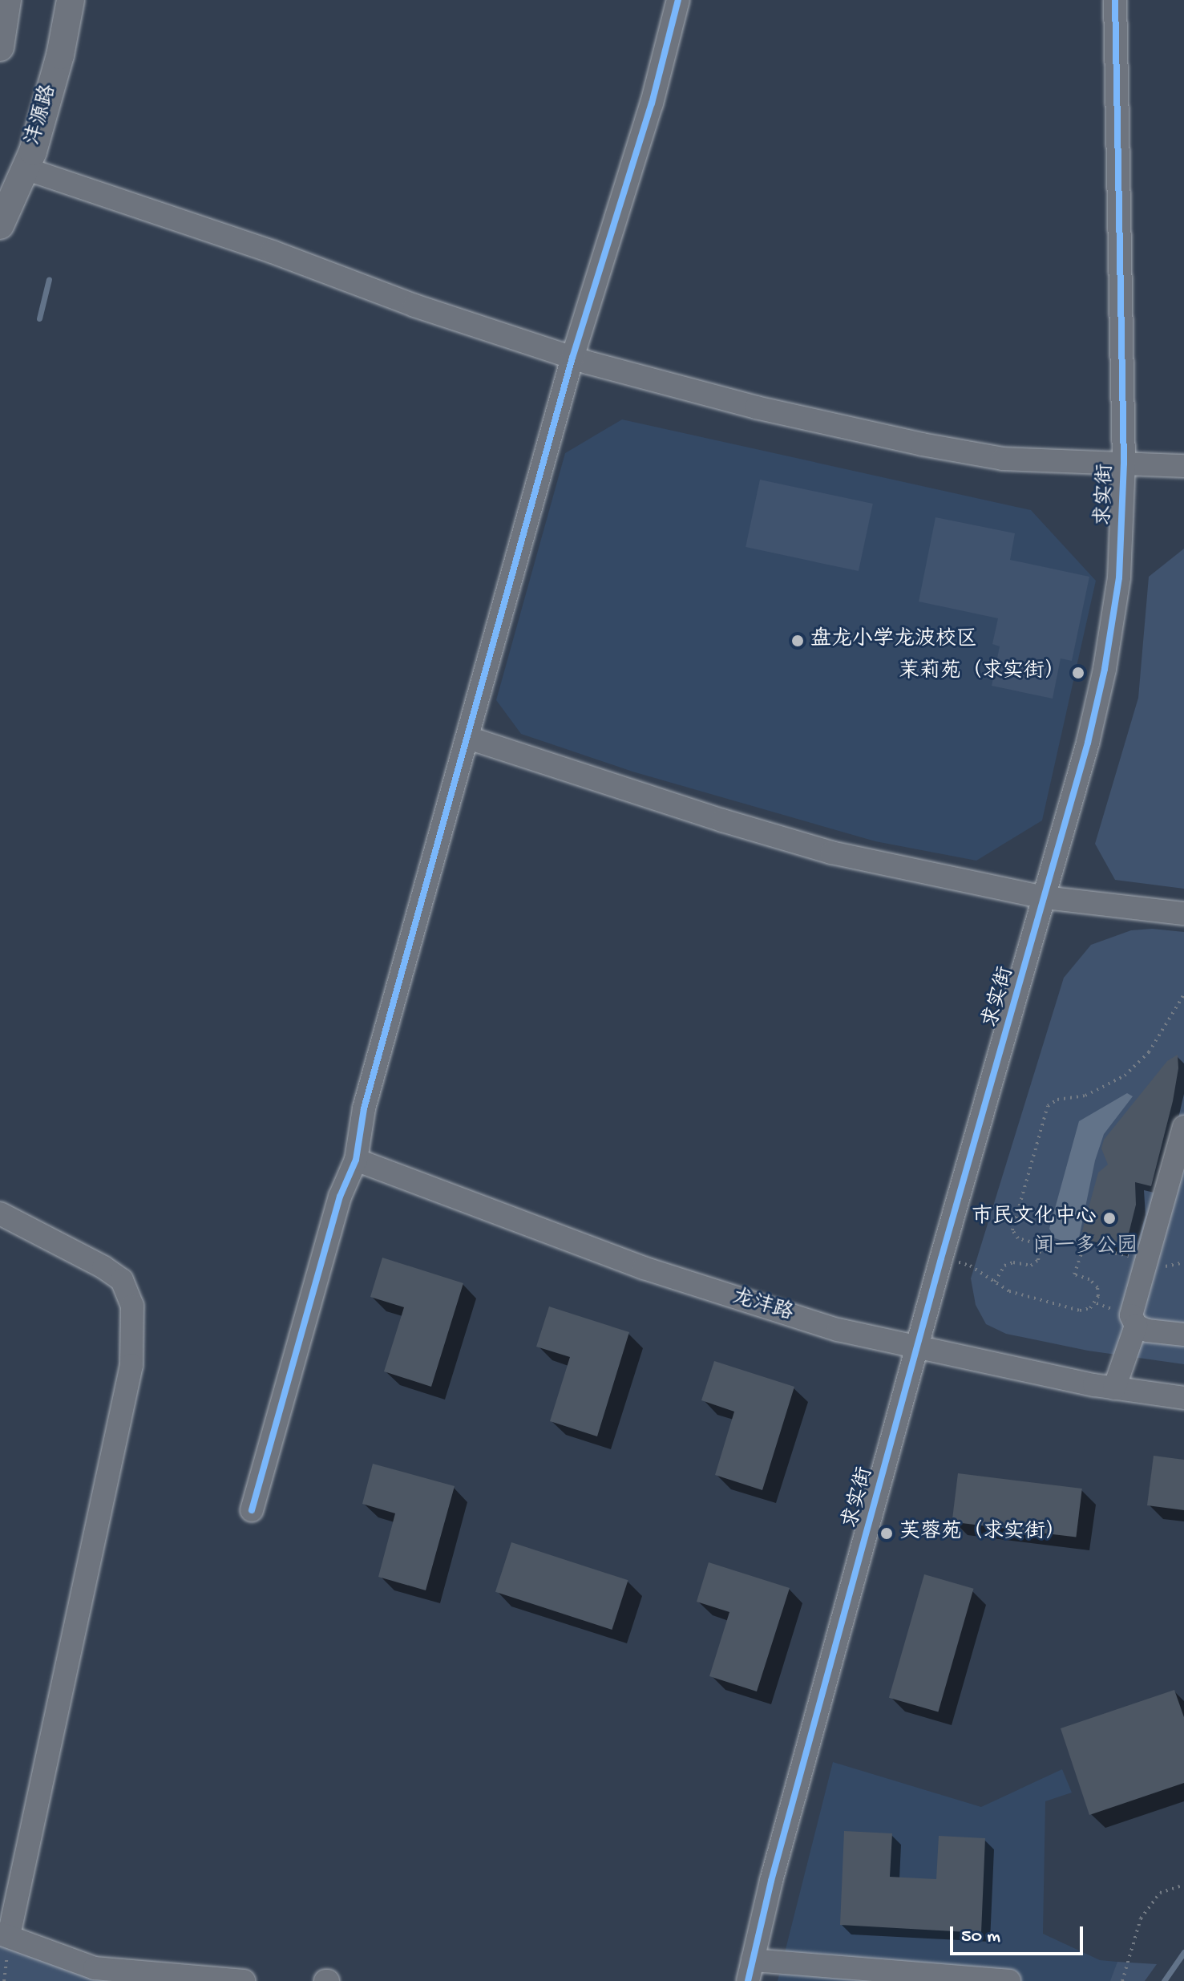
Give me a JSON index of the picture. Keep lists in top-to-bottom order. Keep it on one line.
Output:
{"streets":{"main road":["沣源路"],"street":["求实街","龙沣路"]},"crossings":[["求实街","龙沣路"]],"parks":["闻一多公园"],"places":["盘龙小学龙波校区","茉莉苑（求实街）","市民文化中心","芙蓉苑（求实街）"],"scale_bar":"50 m"}
